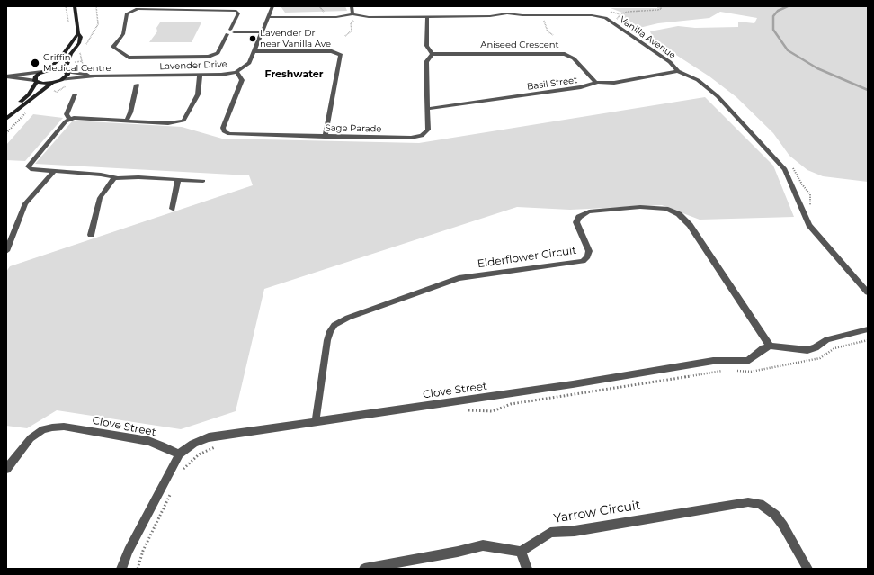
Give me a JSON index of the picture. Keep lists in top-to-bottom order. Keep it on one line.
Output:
{"streets":{"street":["Vanilla Avenue","Aniseed Crescent","Lavender Drive","Basil Street","Sage Parade","Elderflower Circuit","Clove Street","Yarrow Circuit"]},"crossings":[["Vanilla Avenue","Lavender Drive"],["Vanilla Avenue","Basil Street"],["Aniseed Crescent","Basil Street"],["Aniseed Crescent","Sage Parade"],["Lavender Drive","Sage Parade"],["Basil Street","Sage Parade"],["Elderflower Circuit","Clove Street"]],"districts":["Freshwater"],"places":["Lavender Dr near Vanilla Ave","Griffin Medical Centre"]}
